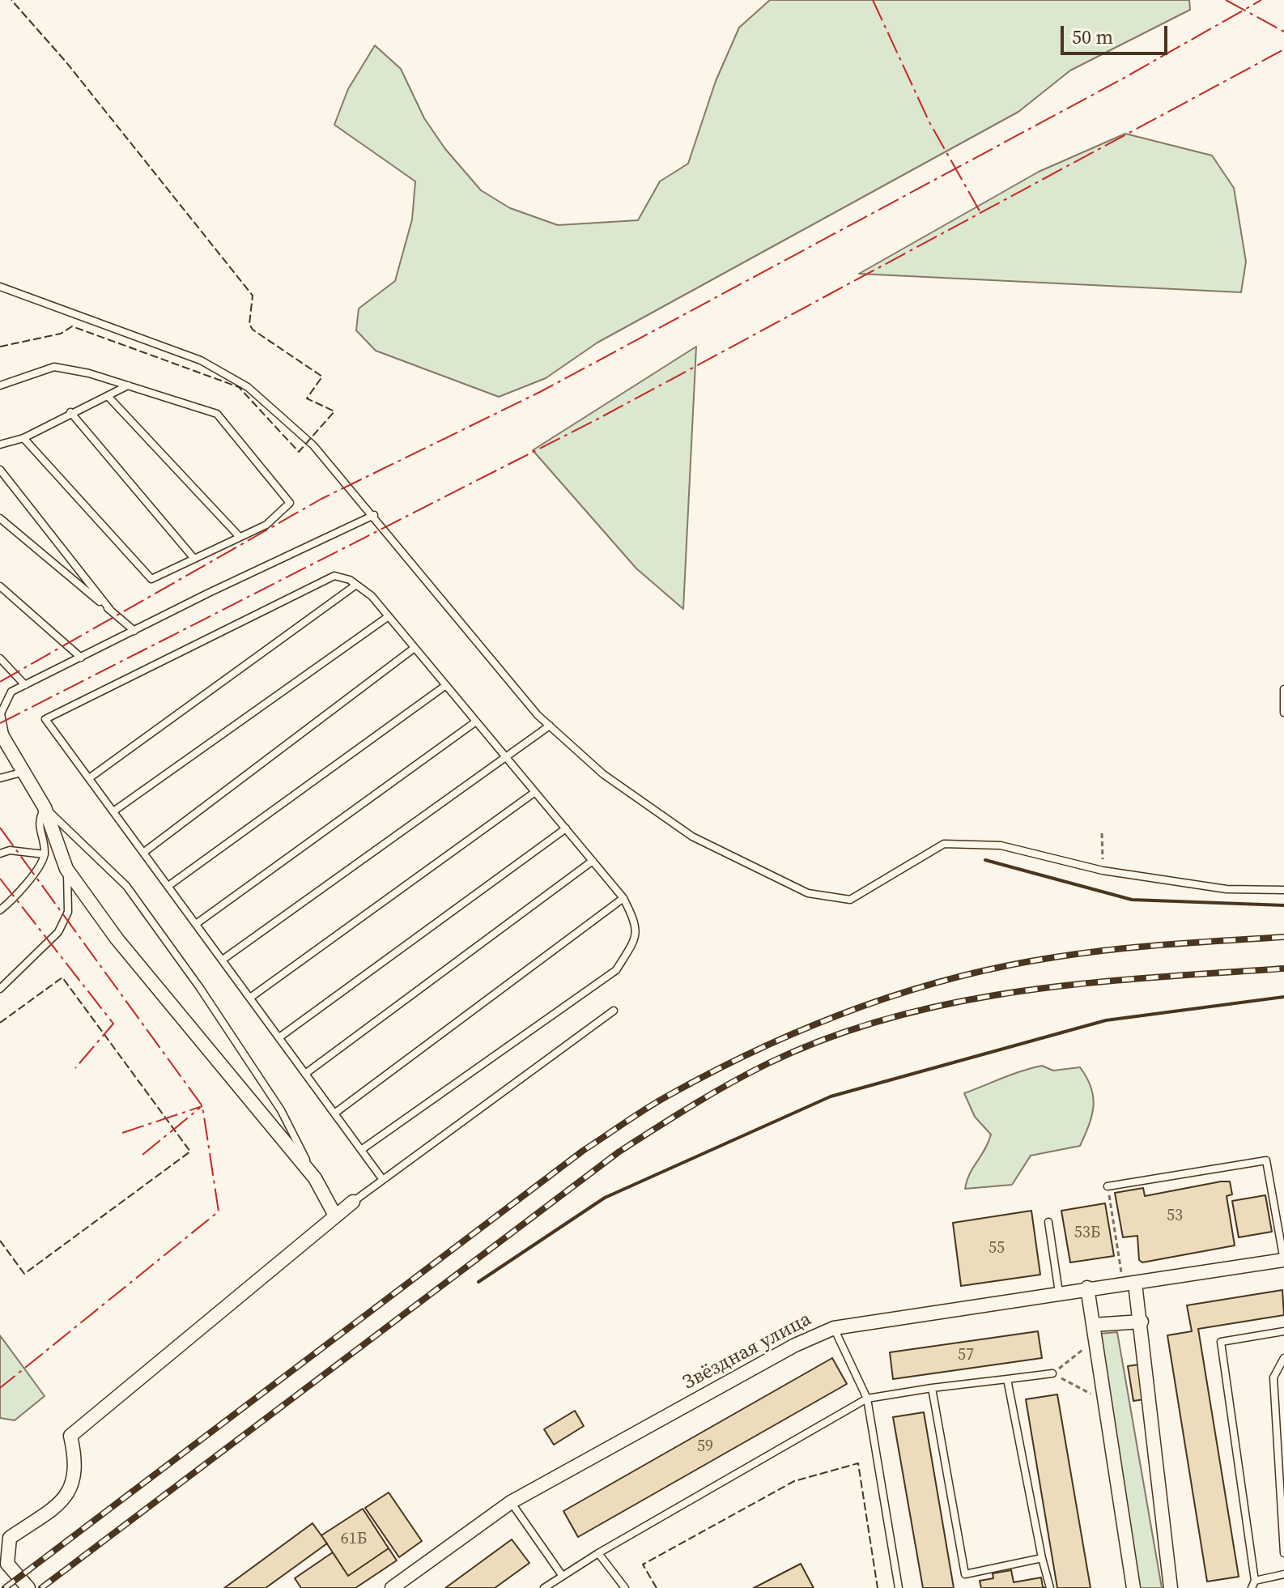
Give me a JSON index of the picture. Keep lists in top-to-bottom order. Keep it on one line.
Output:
{"streets":{"street":["Звёздная улица"]},"house_numbers":["53","53Б","55","57","59","61Б"],"scale_bar":"50 m"}
